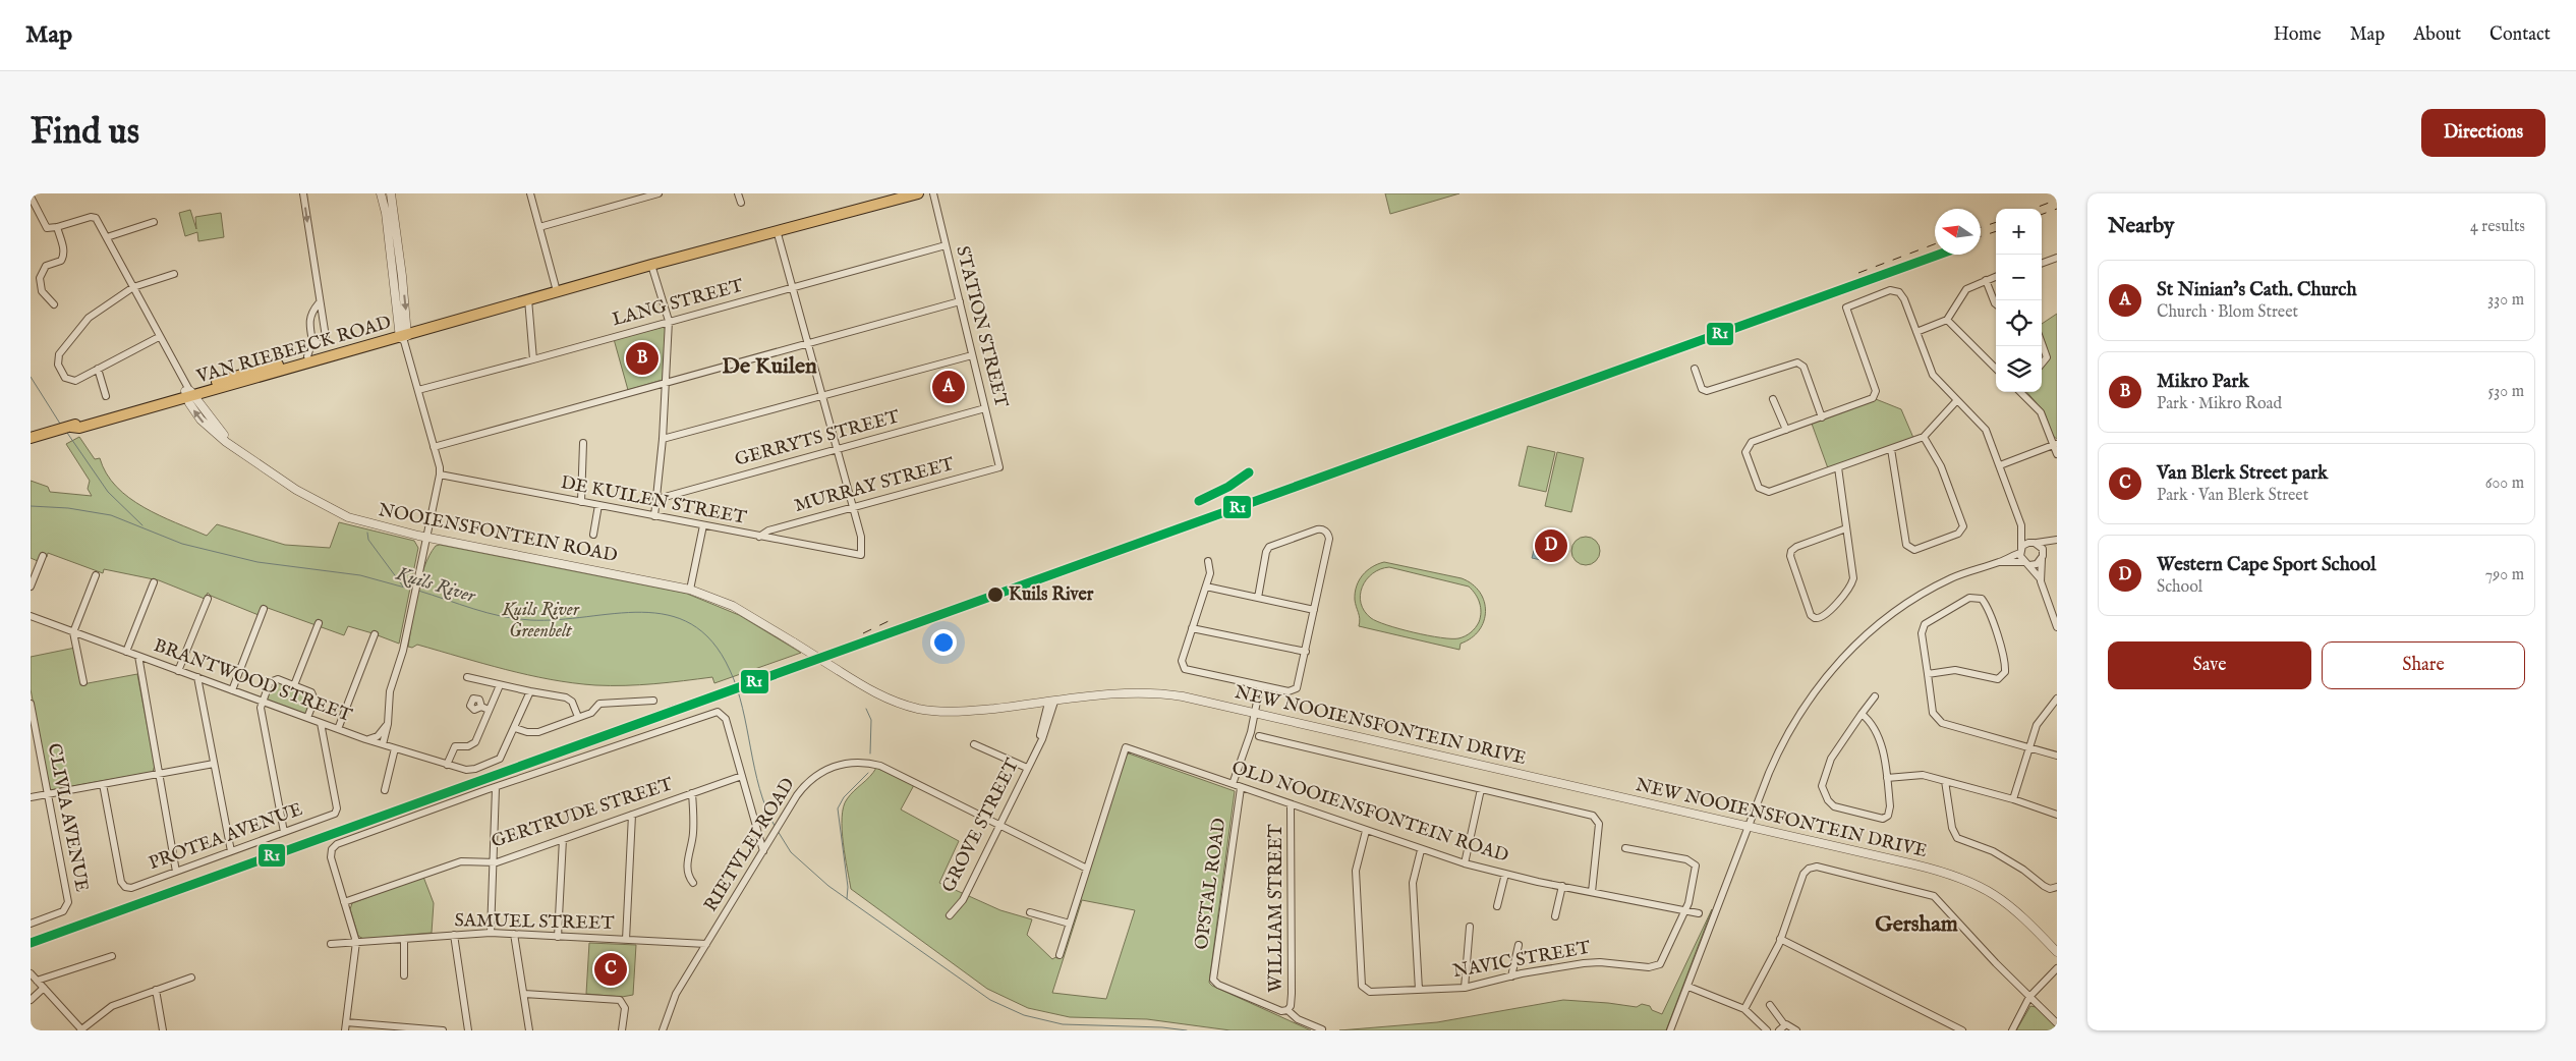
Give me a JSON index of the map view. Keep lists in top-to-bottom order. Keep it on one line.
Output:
{"streets":{"main road":["VAN RIEBEECK ROAD"],"street":["LANG STREET","STATION STREET","GERRYTS STREET","MURRAY STREET","DE KUILEN STREET","NOOIENSFONTEIN ROAD","BRANTWOOD STREET","NEW NOOIENSFONTEIN DRIVE","OLD NOOIENSFONTEIN ROAD","GERTRUDE STREET","CLIVIA AVENUE","GROVE STREET","PROTEA AVENUE","RIETVLEI ROAD","OPSTAL ROAD","WILLIAM STREET","SAMUEL STREET","NAVIC STREET"]},"crossings":[["LANG STREET","STATION STREET"],["STATION STREET","GERRYTS STREET"],["STATION STREET","MURRAY STREET"],["VAN RIEBEECK ROAD","NOOIENSFONTEIN ROAD"],["MURRAY STREET","DE KUILEN STREET"],["NOOIENSFONTEIN ROAD","NEW NOOIENSFONTEIN DRIVE"],["BRANTWOOD STREET","PROTEA AVENUE"],["NEW NOOIENSFONTEIN DRIVE","GROVE STREET"],["OLD NOOIENSFONTEIN ROAD","RIETVLEI ROAD"],["OLD NOOIENSFONTEIN ROAD","OPSTAL ROAD"],["OLD NOOIENSFONTEIN ROAD","WILLIAM STREET"],["OLD NOOIENSFONTEIN ROAD","NAVIC STREET"],["GROVE STREET","RIETVLEI ROAD"],["RIETVLEI ROAD","SAMUEL STREET"],["OPSTAL ROAD","WILLIAM STREET"]],"districts":["De Kuilen","Gersham"],"water":["Kuils River"],"parks":["Kuils River Greenbelt"],"places":["Kuils River"],"lines":["transit line R1"],"north":"left","page":{"header":"Map","nav":["Home","Map","About","Contact"],"buttons":["Directions",["Save","Share"]],"title":"Find us","heading":["Nearby","4 results"],"map_buttons":["+","−"],"list":[{"mark":"A","name":"St Ninian's Cath. Church","note":"Church · Blom Street","value":"330 m"},{"mark":"B","name":"Mikro Park","note":"Park · Mikro Road","value":"530 m"},{"mark":"C","name":"Van Blerk Street park","note":"Park · Van Blerk Street","value":"600 m"},{"mark":"D","name":"Western Cape Sport School","note":"School","value":"790 m"}],"pins":["B","A","D","C"]}}
